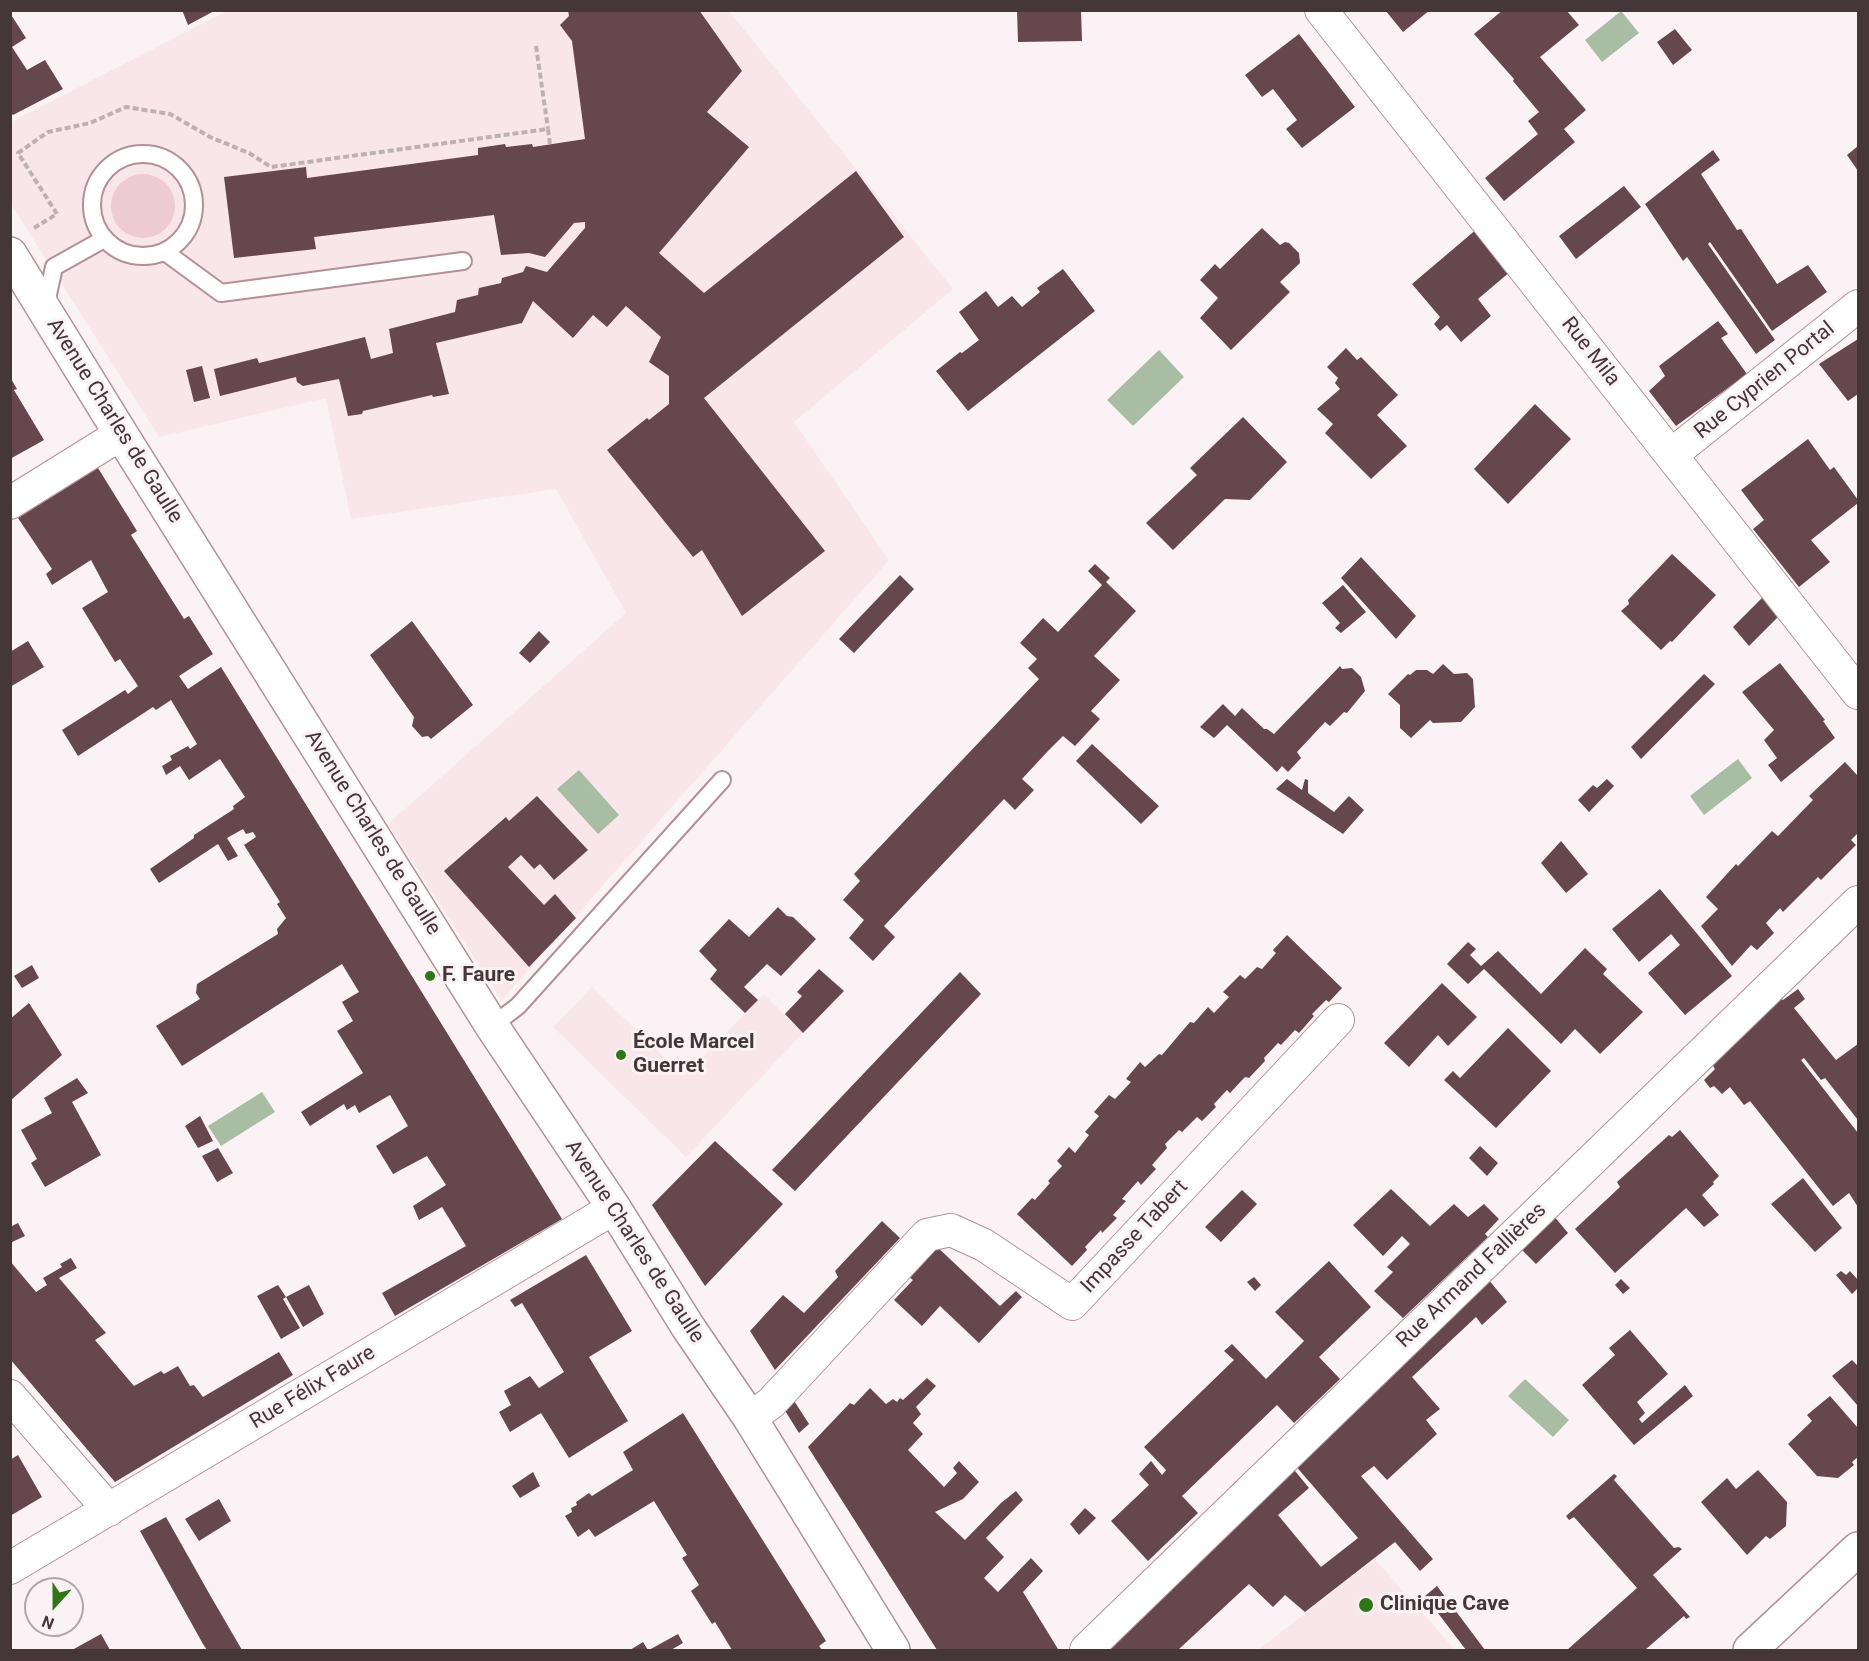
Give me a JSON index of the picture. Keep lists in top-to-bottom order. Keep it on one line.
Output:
{"streets":{"street":["Rue Mila","Rue Cyprien Portal","Avenue Charles de Gaulle","Impasse Tabert","Rue Armand Fallières","Rue Félix Faure"]},"crossings":[["Rue Mila","Rue Cyprien Portal"],["Avenue Charles de Gaulle","Impasse Tabert"],["Avenue Charles de Gaulle","Rue Félix Faure"]],"places":["F. Faure","École Marcel Guerret","Clinique Cave"],"north":"bottom"}
